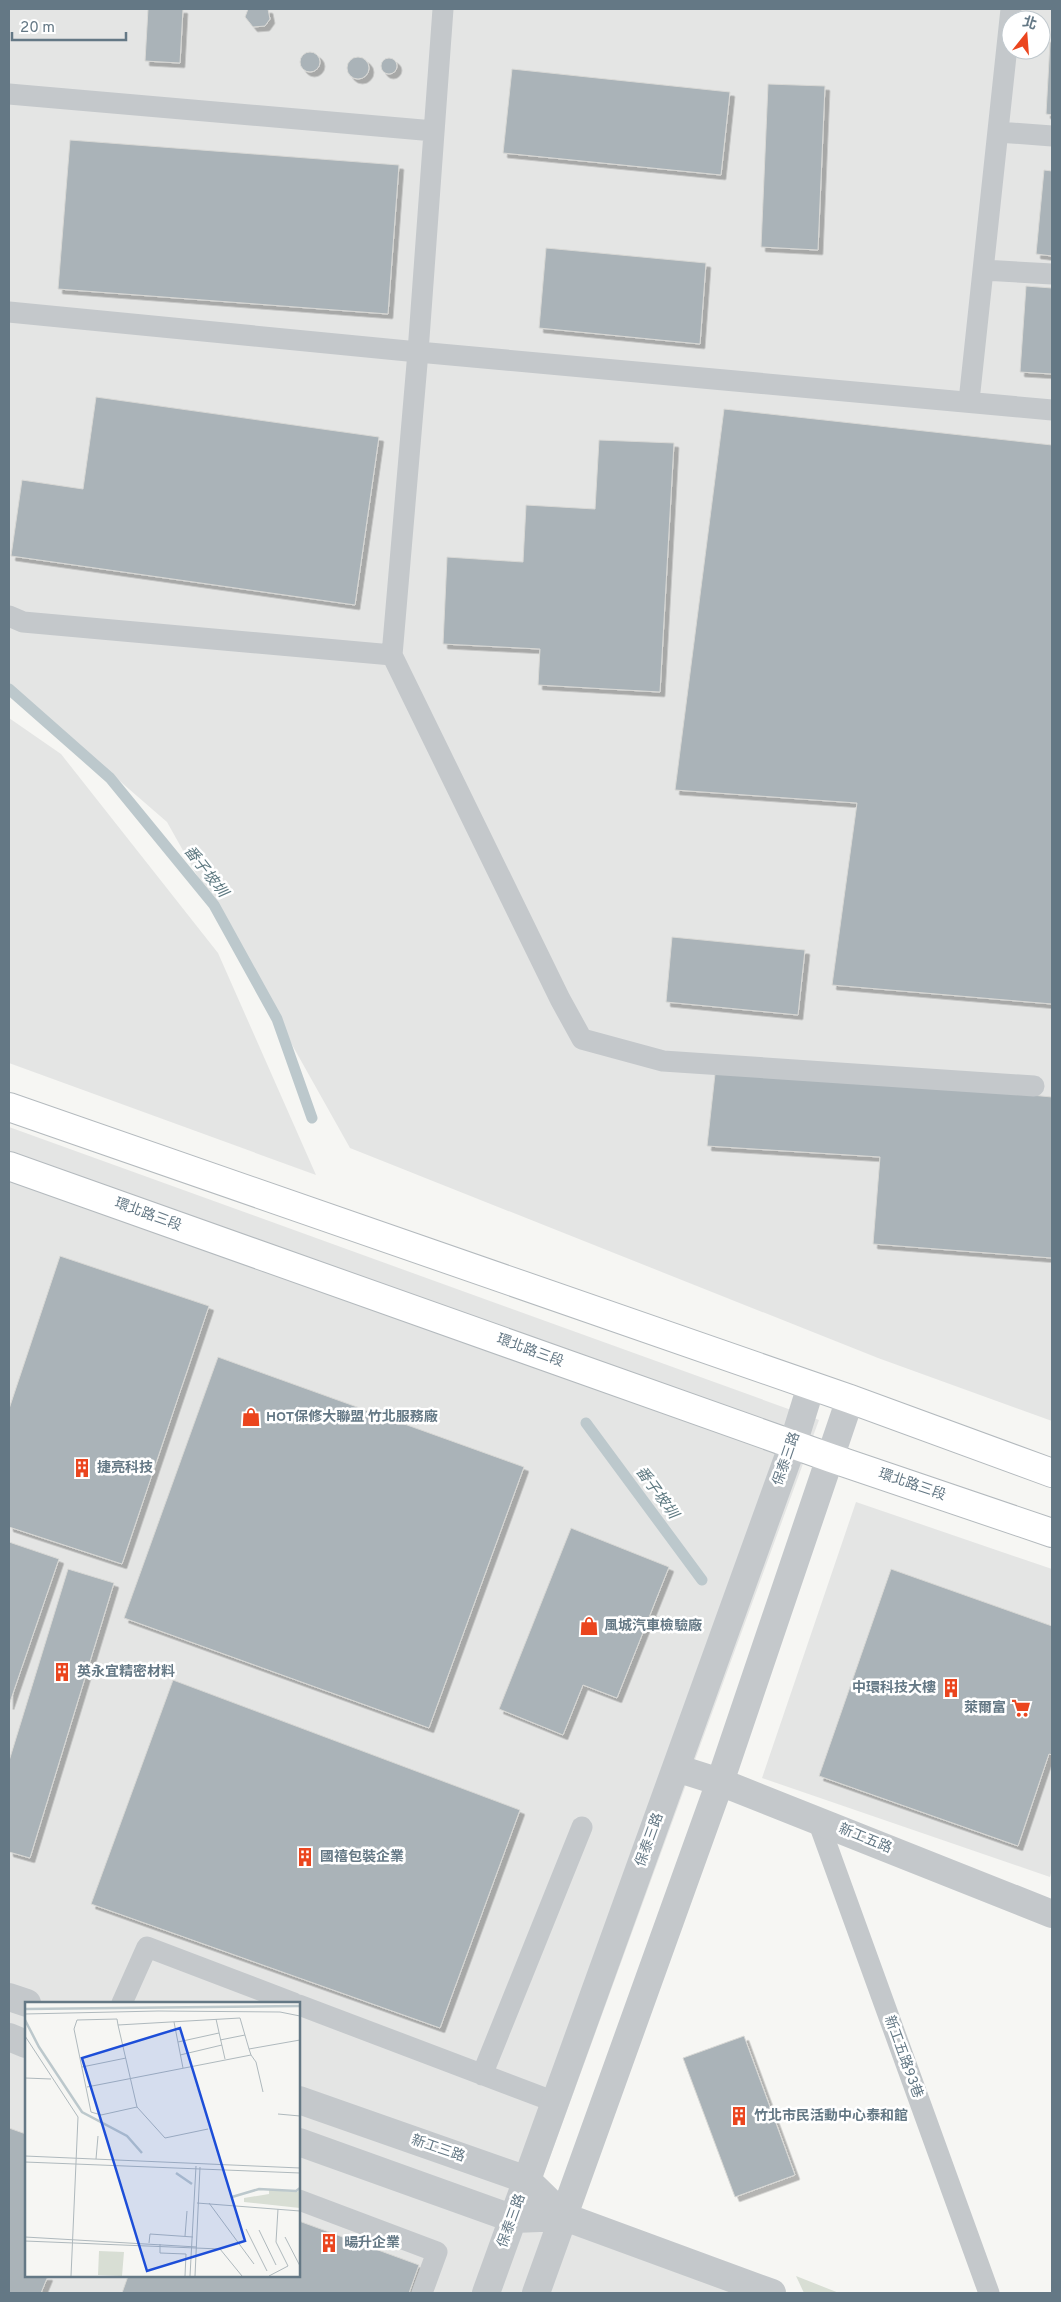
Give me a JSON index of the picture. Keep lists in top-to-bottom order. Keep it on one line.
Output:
{"streets":{"street":["環北路三段","保泰三路","新工五路","新工三路"],"lane":["新工五路93巷"]},"crossings":[["環北路三段","保泰三路"],["保泰三路","新工五路"],["保泰三路","新工三路"],["新工五路","新工五路93巷"]],"water":["番子坡圳"],"places":{"shop":["HOT保修大聯盟 竹北服務廠","風城汽車檢驗廠"],"building":["捷亮科技","英永宜精密材料","中環科技大樓","國禧包裝企業","竹北市民活動中心泰和館","暘升企業"],"supermarket":["萊爾富"]},"scale_bar":"20 m","north":"top"}
